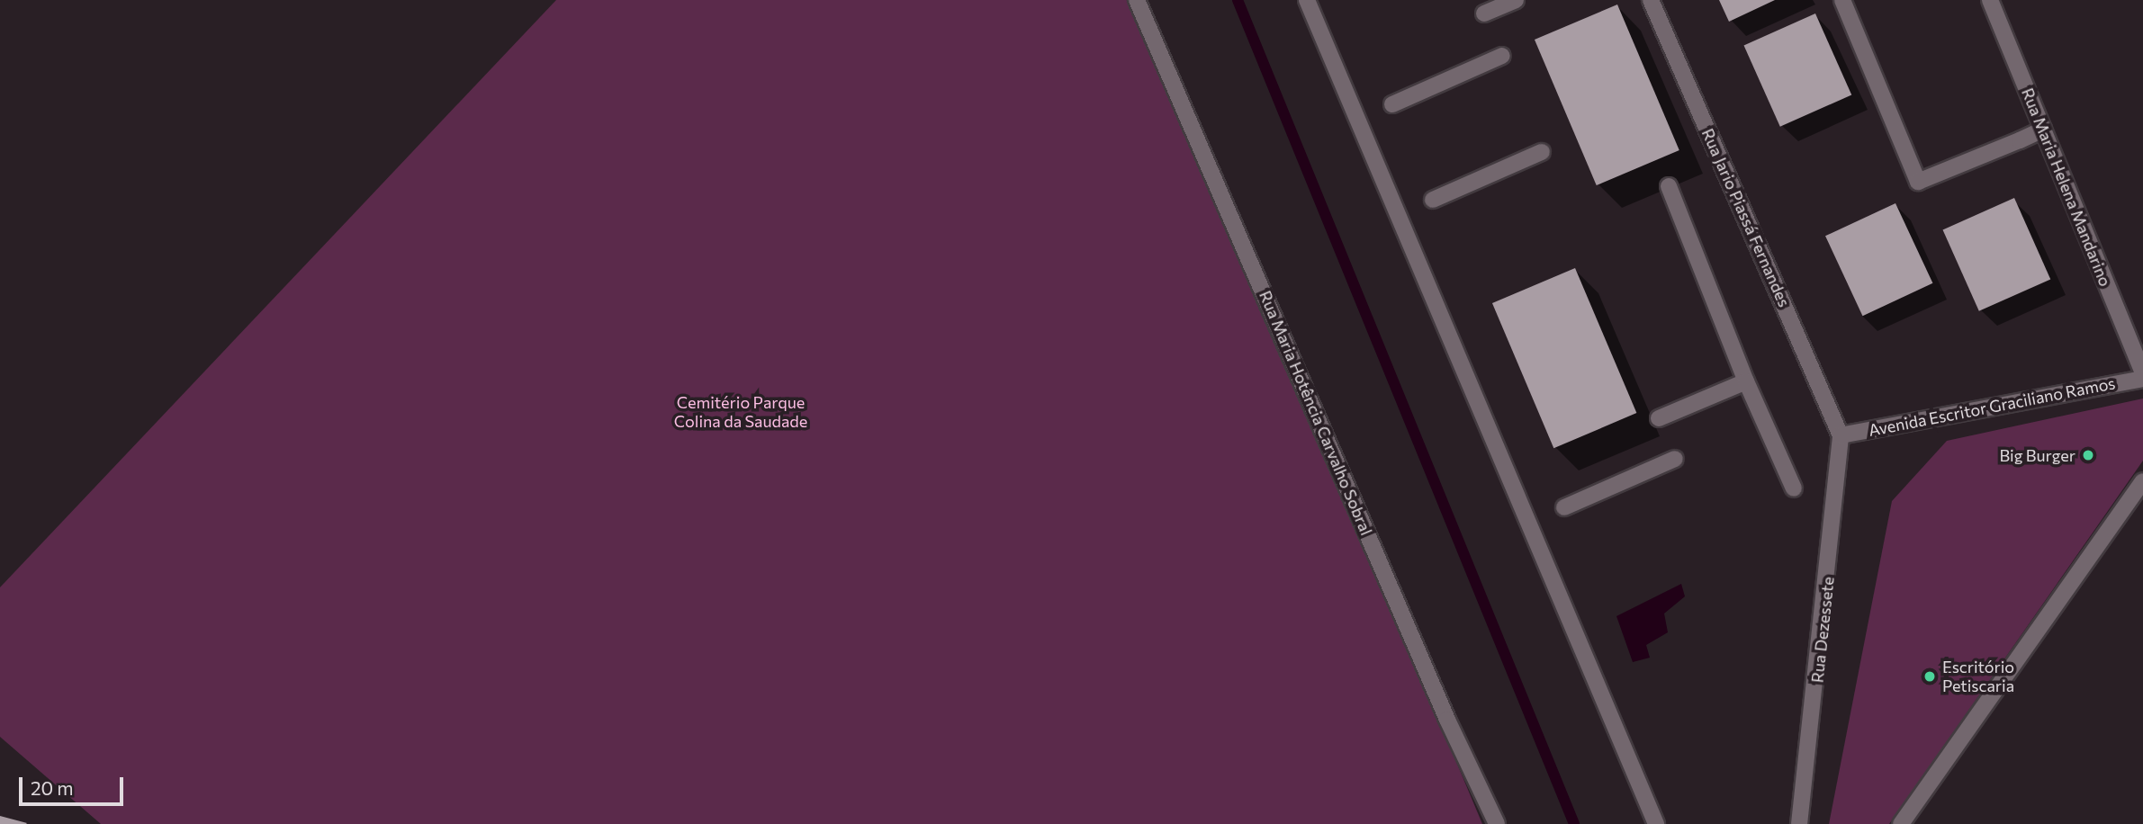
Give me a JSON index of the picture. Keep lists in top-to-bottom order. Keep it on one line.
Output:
{"streets":{"street":["Rua Maria Helena Mandarino","Rua Jario Piassá Fernandes","Avenida Escritor Graciliano Ramos","Rua Maria Hotência Carvalho Sobral","Rua Dezessete"]},"crossings":[["Rua Maria Helena Mandarino","Avenida Escritor Graciliano Ramos"],["Rua Jario Piassá Fernandes","Avenida Escritor Graciliano Ramos"],["Rua Jario Piassá Fernandes","Rua Dezessete"],["Avenida Escritor Graciliano Ramos","Rua Dezessete"]],"parks":["Cemitério Parque Colina da Saudade"],"places":["Big Burger","Escritório Petiscaria"],"scale_bar":"20 m"}
